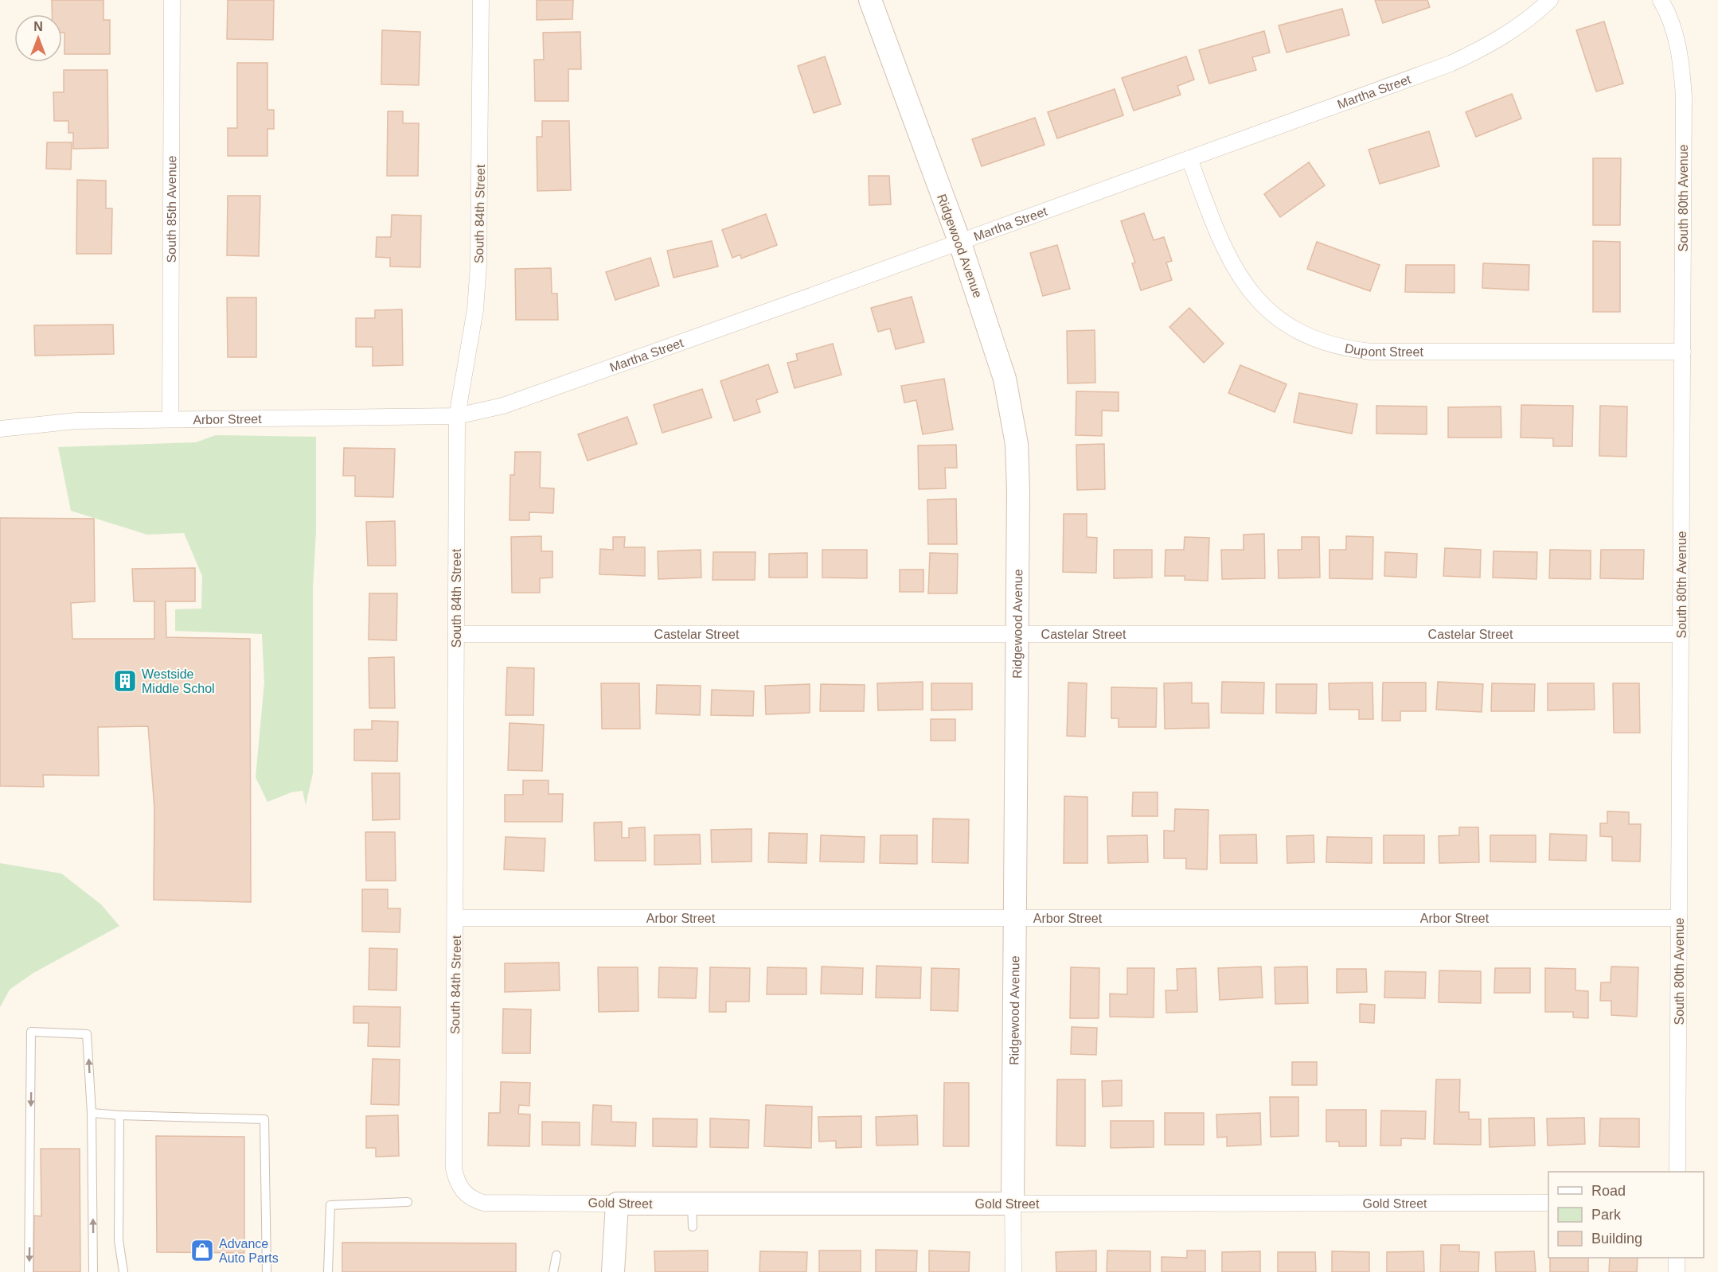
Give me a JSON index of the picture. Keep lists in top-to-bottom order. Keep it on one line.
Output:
{"streets":{"main road":["Ridgewood Avenue","Gold Street"],"street":["Martha Street","South 80th Avenue","South 85th Avenue","South 84th Street","Dupont Street","Arbor Street","Castelar Street"]},"crossings":[["Martha Street","South 84th Street"],["Martha Street","Ridgewood Avenue"],["Martha Street","Dupont Street"],["Martha Street","Arbor Street"],["South 80th Avenue","Dupont Street"],["South 80th Avenue","Arbor Street"],["South 80th Avenue","Castelar Street"],["South 85th Avenue","Arbor Street"],["South 84th Street","Arbor Street"],["South 84th Street","Castelar Street"],["South 84th Street","Gold Street"],["Ridgewood Avenue","Arbor Street"],["Ridgewood Avenue","Castelar Street"],["Ridgewood Avenue","Gold Street"]],"places":{"building":["Westside Middle Schol"],"shop":["Advance Auto Parts"]},"legend":["Road","Park","Building"],"north":"top"}
